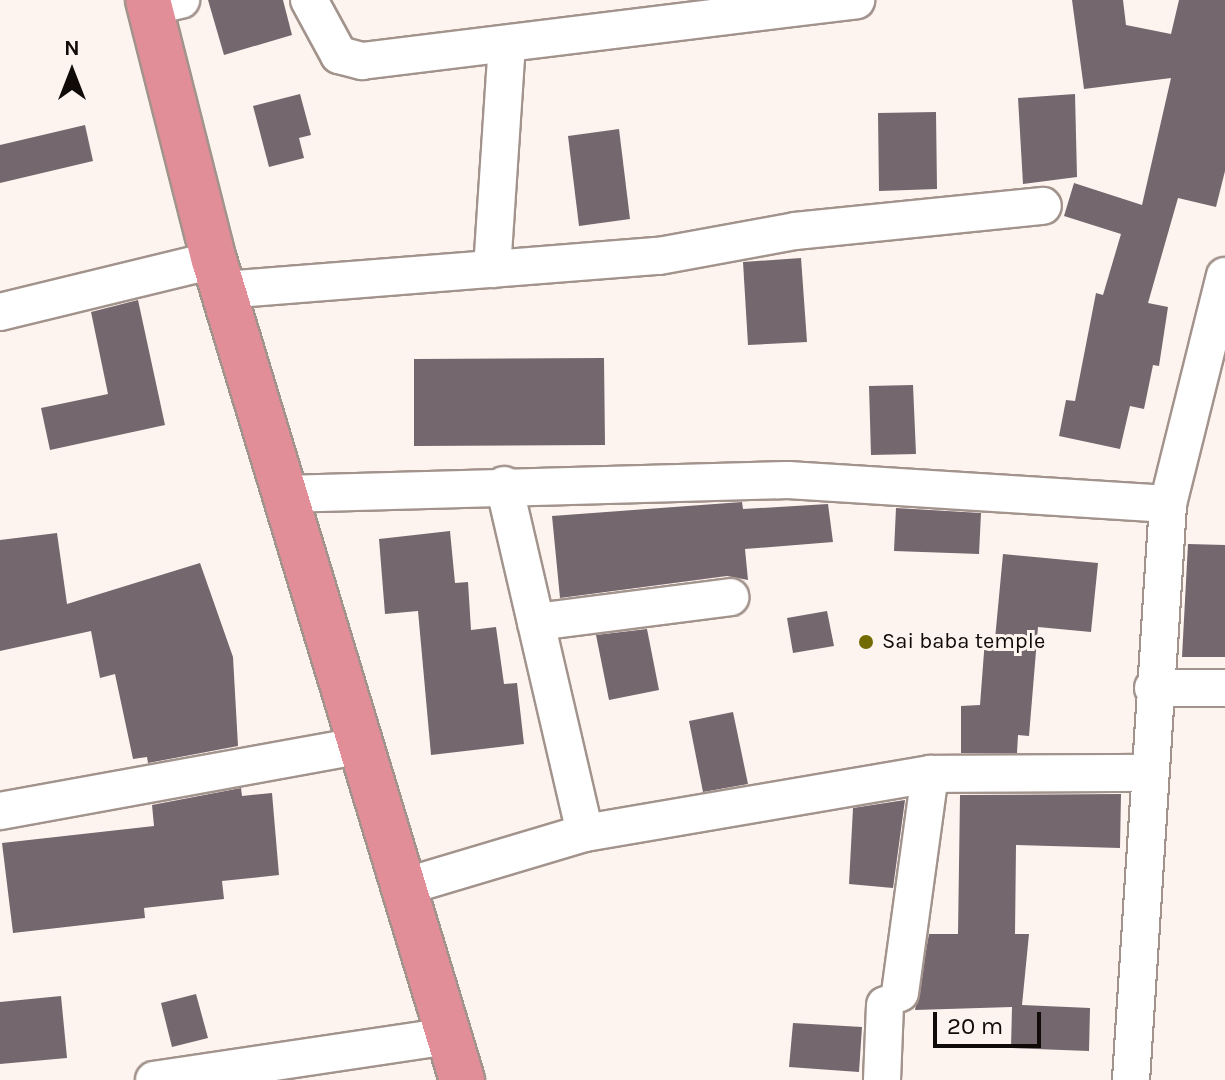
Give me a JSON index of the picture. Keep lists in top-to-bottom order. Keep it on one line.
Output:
{"places":["Sai baba temple"],"scale_bar":"20 m","north":"top"}
